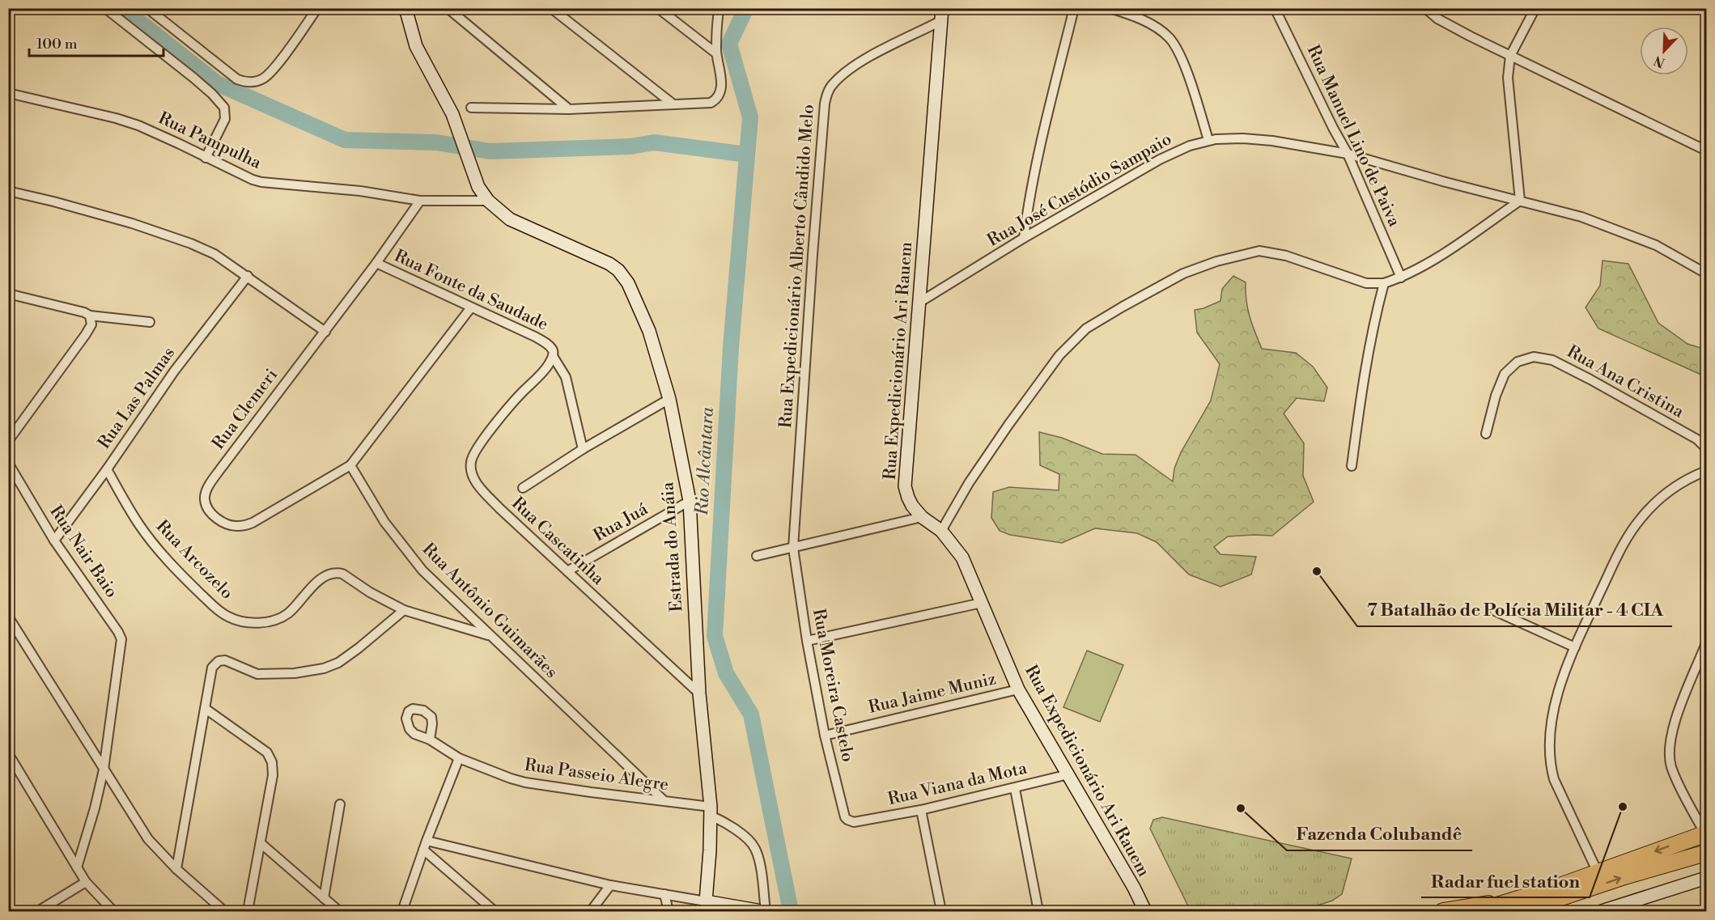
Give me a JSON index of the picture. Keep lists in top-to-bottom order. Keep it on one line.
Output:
{"streets":{"street":["Rua Manuel Lino de Paiva","Rua Pampulha","Rua José Custódio Sampaio","Rua Expedicionário Alberto Cândido Melo","Rua Fonte da Saudade","Rua Expedicionário Ari Rauem","Rua Ana Cristina","Rua Las Palmas","Rua Clemeri","Rua Juá","Rua Cascatinha","Estrada do Anáia","Rua Nair Baio","Rua Arcozelo","Rua Antônio Guimarães","Rua Moreira Castelo","Rua Jaime Muniz","Rua Passeio Alegre","Rua Viana da Mota"]},"crossings":[["Rua Manuel Lino de Paiva","Rua José Custódio Sampaio"],["Rua Pampulha","Rua Clemeri"],["Rua Pampulha","Estrada do Anáia"],["Rua José Custódio Sampaio","Rua Expedicionário Ari Rauem"],["Rua Expedicionário Alberto Cândido Melo","Rua Expedicionário Ari Rauem"],["Rua Expedicionário Alberto Cândido Melo","Rua Moreira Castelo"],["Rua Fonte da Saudade","Rua Clemeri"],["Rua Fonte da Saudade","Rua Cascatinha"],["Rua Expedicionário Ari Rauem","Rua Jaime Muniz"],["Rua Expedicionário Ari Rauem","Rua Viana da Mota"],["Rua Las Palmas","Rua Nair Baio"],["Rua Las Palmas","Rua Arcozelo"],["Rua Clemeri","Rua Antônio Guimarães"],["Rua Juá","Rua Cascatinha"],["Rua Juá","Estrada do Anáia"],["Rua Cascatinha","Estrada do Anáia"],["Estrada do Anáia","Rua Passeio Alegre"],["Rua Arcozelo","Rua Antônio Guimarães"],["Rua Antônio Guimarães","Rua Passeio Alegre"],["Rua Moreira Castelo","Rua Jaime Muniz"],["Rua Moreira Castelo","Rua Viana da Mota"]],"water":["Rio Alcântara"],"places":["7 Batalhão de Polícia Militar - 4 CIA","Radar fuel station","Fazenda Colubandê"],"scale_bar":"100 m","north":"bottom left"}
